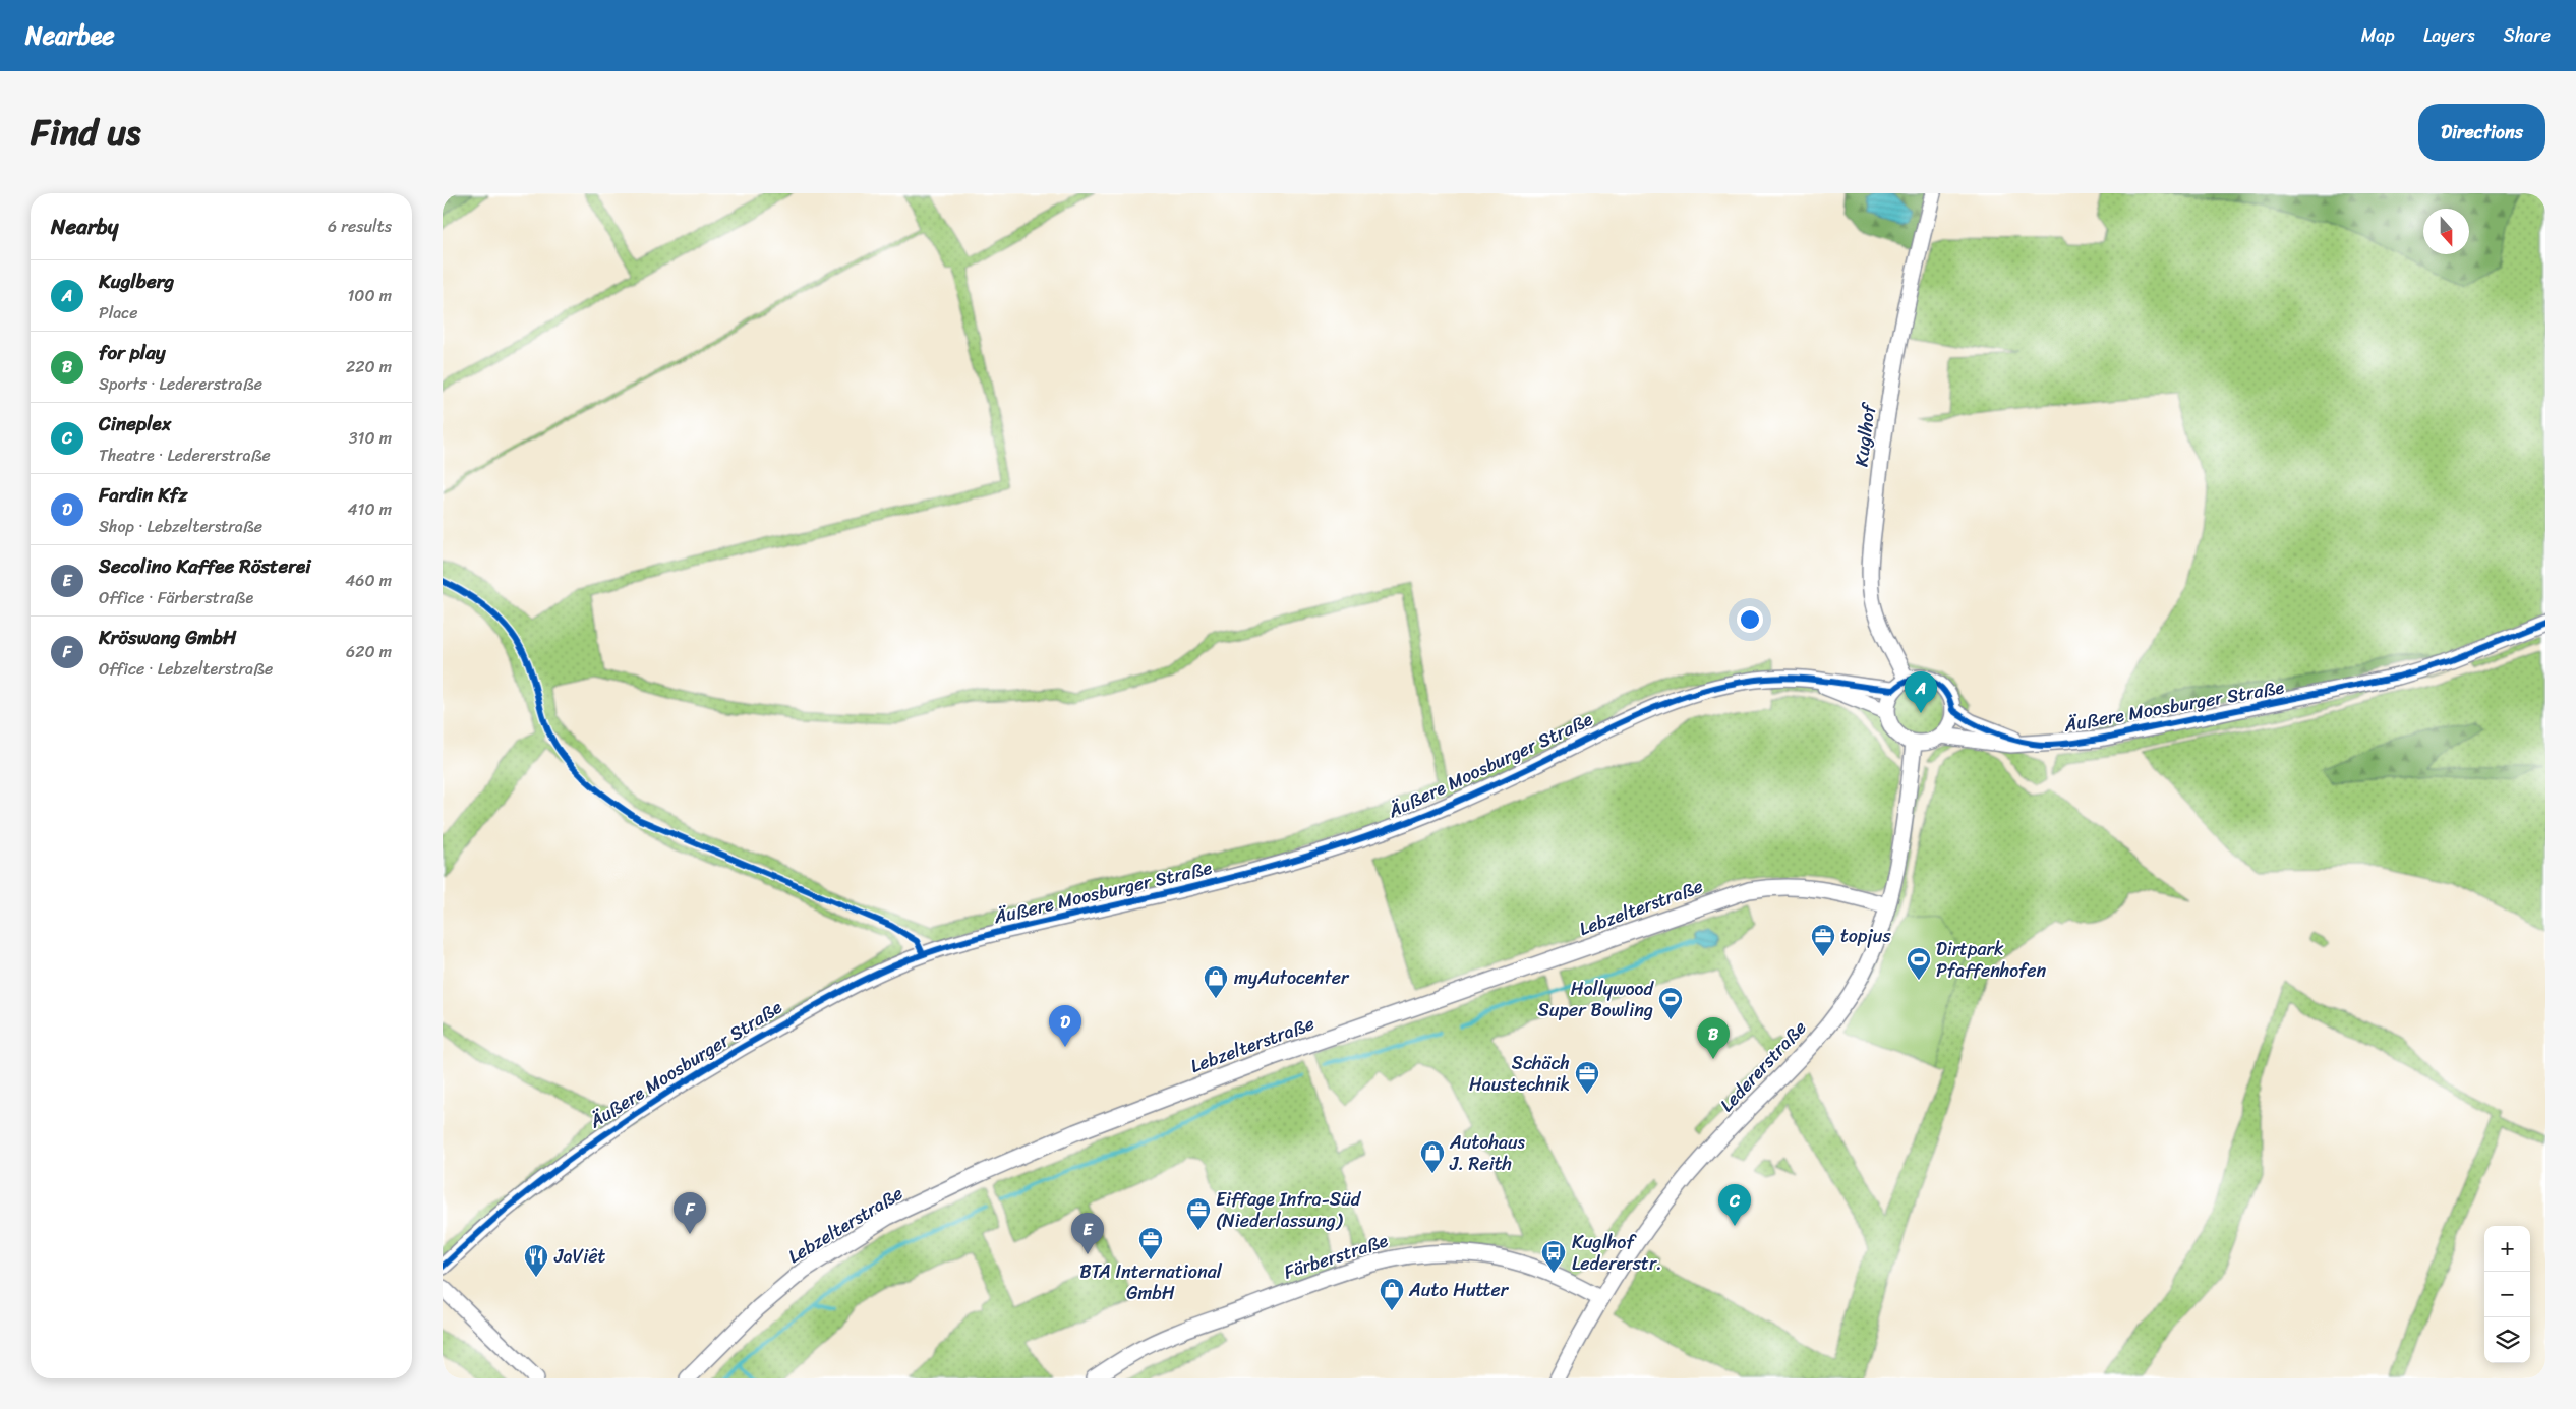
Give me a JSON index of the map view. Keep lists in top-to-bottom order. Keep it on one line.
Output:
{"streets":{"street":["Kuglhof","Äußere Moosburger Straße","Lebzelterstraße","Ledererstraße","Färberstraße"]},"crossings":[["Kuglhof","Äußere Moosburger Straße"],["Kuglhof","Ledererstraße"],["Äußere Moosburger Straße","Ledererstraße"],["Lebzelterstraße","Ledererstraße"],["Ledererstraße","Färberstraße"]],"places":{"office":["topjus","Schäch Haustechnik","Eiffage Infra-Süd (Niederlassung)","BTA International GmbH"],"sports":["Dirtpark Pfaffenhofen","Hollywood Super Bowling"],"shop":["myAutocenter","Autohaus J. Reith","Auto Hutter"],"bus stop":["Kuglhof Ledererstr."],"restaurant":["JaViêt"]},"north":"bottom","page":{"header":"Nearbee","nav":["Map","Layers","Share"],"title":"Find us","buttons":"Directions","heading":["Nearby","6 results"],"list":[{"mark":"A","name":"Kuglberg","note":"Place","value":"100 m"},{"mark":"B","name":"for play","note":"Sports · Ledererstraße","value":"220 m"},{"mark":"C","name":"Cineplex","note":"Theatre · Ledererstraße","value":"310 m"},{"mark":"D","name":"Fardin Kfz","note":"Shop · Lebzelterstraße","value":"410 m"},{"mark":"E","name":"Secolino Kaffee Rösterei","note":"Office · Färberstraße","value":"460 m"},{"mark":"F","name":"Kröswang GmbH","note":"Office · Lebzelterstraße","value":"620 m"}],"pins":["A","D","B","C","F","E"],"map_buttons":["+","−"]}}
